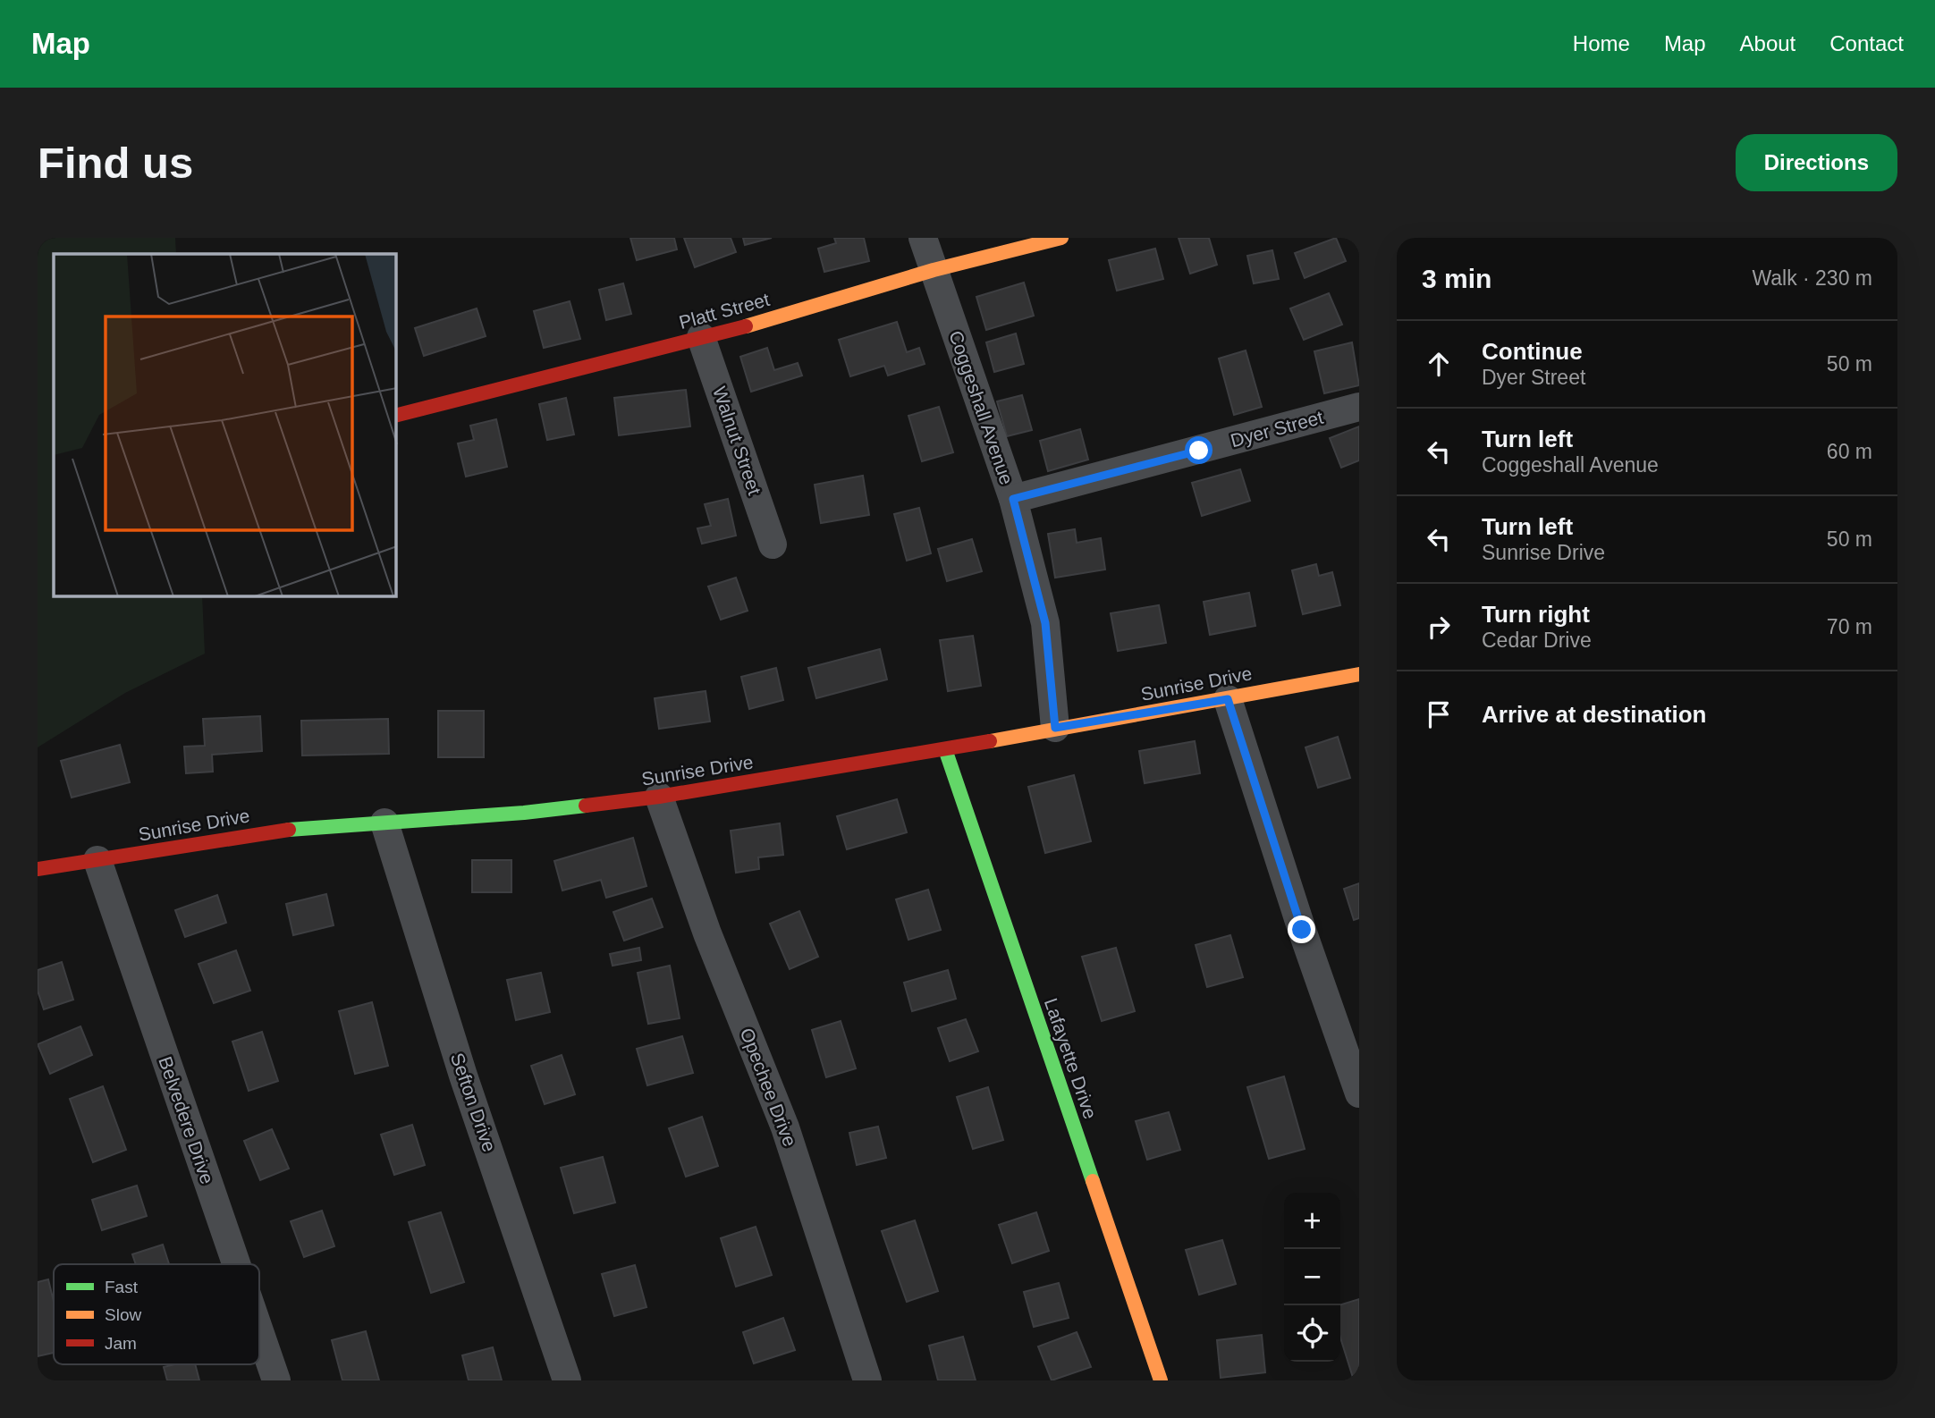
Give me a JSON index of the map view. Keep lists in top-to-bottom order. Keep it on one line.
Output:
{"streets":{"street":["Platt Street","Coggeshall Avenue","Dyer Street","Walnut Street","Sunrise Drive","Lafayette Drive","Opechee Drive","Sefton Drive","Belvedere Drive"]},"crossings":[["Platt Street","Coggeshall Avenue"],["Platt Street","Walnut Street"],["Coggeshall Avenue","Dyer Street"],["Coggeshall Avenue","Sunrise Drive"],["Sunrise Drive","Lafayette Drive"],["Sunrise Drive","Opechee Drive"],["Sunrise Drive","Sefton Drive"],["Sunrise Drive","Belvedere Drive"]],"legend":["Fast","Slow","Jam"],"page":{"header":"Map","nav":["Home","Map","About","Contact"],"buttons":"Directions","title":"Find us","heading":["3 min","Walk · 230 m"],"list":[["Continue","Dyer Street","50 m"],["Turn left","Coggeshall Avenue","60 m"],["Turn left","Sunrise Drive","50 m"],["Turn right","Cedar Drive","70 m"],"Arrive at destination"],"map_buttons":["+","−"]}}
